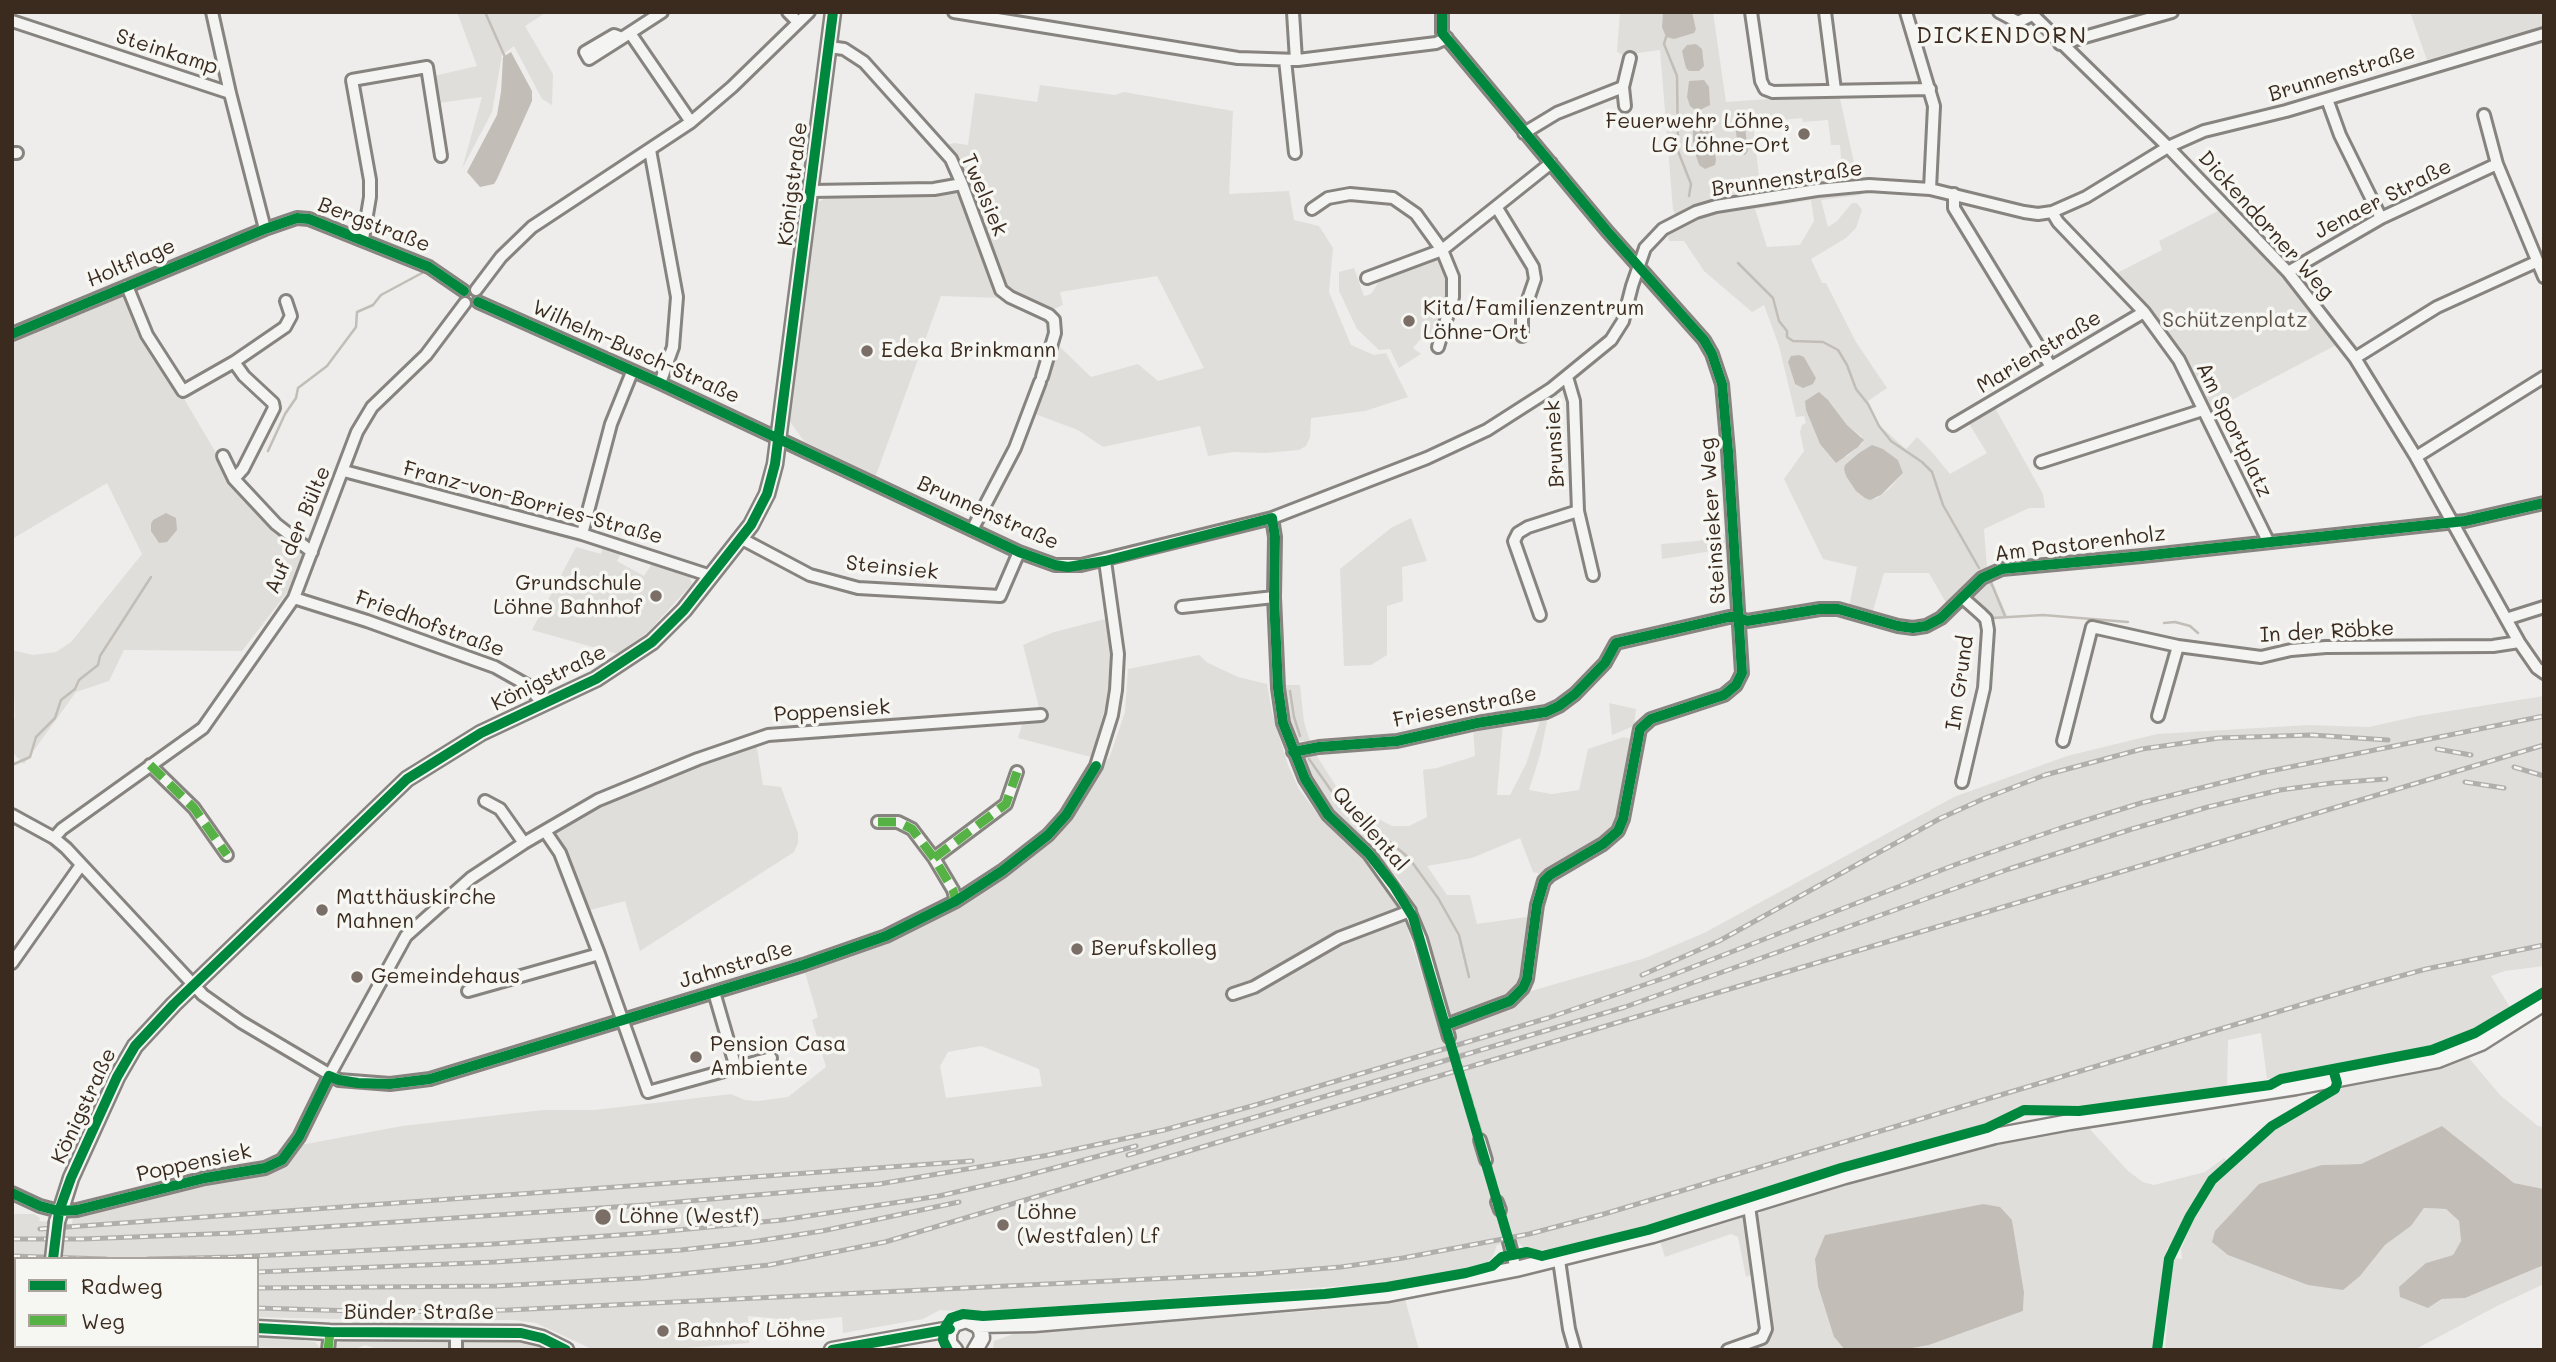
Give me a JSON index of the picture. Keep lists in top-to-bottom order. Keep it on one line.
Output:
{"streets":{"main road":["Königstraße","Bünder Straße"],"street":["Steinkamp","Brunnenstraße","Twelsiek","Jenaer Straße","Bergstraße","Dickendorner Weg","Holtflage","Wilhelm-Busch-Straße","Marienstraße","Am Sportplatz","Brunsiek","Franz-von-Borries-Straße","Steinsieker Weg","Auf der Bülte","Am Pastorenholz","Steinsiek","Friedhofstraße","In der Röbke","Im Grund","Friesenstraße","Poppensiek","Quellental","Jahnstraße"]},"crossings":[["Brunnenstraße","Königstraße"],["Brunnenstraße","Twelsiek"],["Brunnenstraße","Dickendorner Weg"],["Brunnenstraße","Wilhelm-Busch-Straße"],["Brunnenstraße","Am Sportplatz"],["Brunnenstraße","Brunsiek"],["Brunnenstraße","Steinsieker Weg"],["Brunnenstraße","Steinsiek"],["Brunnenstraße","Quellental"],["Brunnenstraße","Jahnstraße"],["Königstraße","Twelsiek"],["Königstraße","Wilhelm-Busch-Straße"],["Königstraße","Franz-von-Borries-Straße"],["Königstraße","Steinsiek"],["Königstraße","Friedhofstraße"],["Königstraße","Poppensiek"],["Königstraße","Jahnstraße"],["Jenaer Straße","Dickendorner Weg"],["Bergstraße","Holtflage"],["Bergstraße","Wilhelm-Busch-Straße"],["Bergstraße","Auf der Bülte"],["Dickendorner Weg","Am Pastorenholz"],["Dickendorner Weg","In der Röbke"],["Wilhelm-Busch-Straße","Auf der Bülte"],["Marienstraße","Am Sportplatz"],["Am Sportplatz","Am Pastorenholz"],["Franz-von-Borries-Straße","Auf der Bülte"],["Steinsieker Weg","Am Pastorenholz"],["Steinsieker Weg","Friesenstraße"],["Steinsieker Weg","Quellental"],["Auf der Bülte","Friedhofstraße"],["Auf der Bülte","Jahnstraße"],["Am Pastorenholz","Im Grund"],["Am Pastorenholz","Friesenstraße"],["Friesenstraße","Quellental"],["Poppensiek","Jahnstraße"]],"districts":["DICKENDORN"],"parks":["Schützenplatz"],"places":["Feuerwehr Löhne, LG Löhne-Ort","Kita/Familienzentrum Löhne-Ort","Edeka Brinkmann","Grundschule Löhne Bahnhof","Matthäuskirche Mahnen","Berufskolleg","Gemeindehaus","Pension Casa Ambiente","Löhne (Westf)","Löhne (Westfalen) Lf","Bahnhof Löhne"],"legend":["Radweg","Weg"]}
